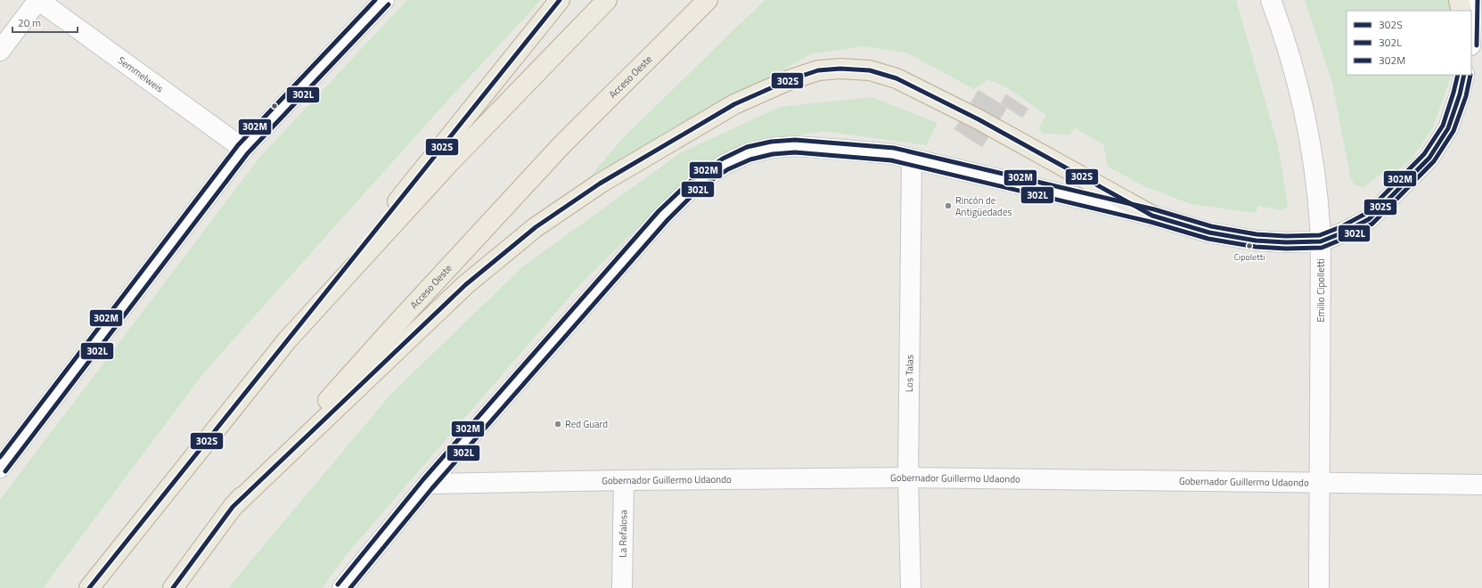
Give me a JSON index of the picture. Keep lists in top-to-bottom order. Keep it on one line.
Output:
{"streets":{"highway":["Acceso Oeste"],"street":["Semmelweis","Emilio Cipolletti","Los Talas","Gobernador Guillermo Udaondo","La Refalosa"]},"crossings":[["Emilio Cipolletti","Gobernador Guillermo Udaondo"],["Los Talas","Gobernador Guillermo Udaondo"],["Gobernador Guillermo Udaondo","La Refalosa"]],"places":["Rincón de Antigüedades","Cipoletti","Red Guard"],"lines":["transit line 302S","transit line 302L","transit line 302M"],"legend":["302S","302L","302M"],"scale_bar":"20 m"}
